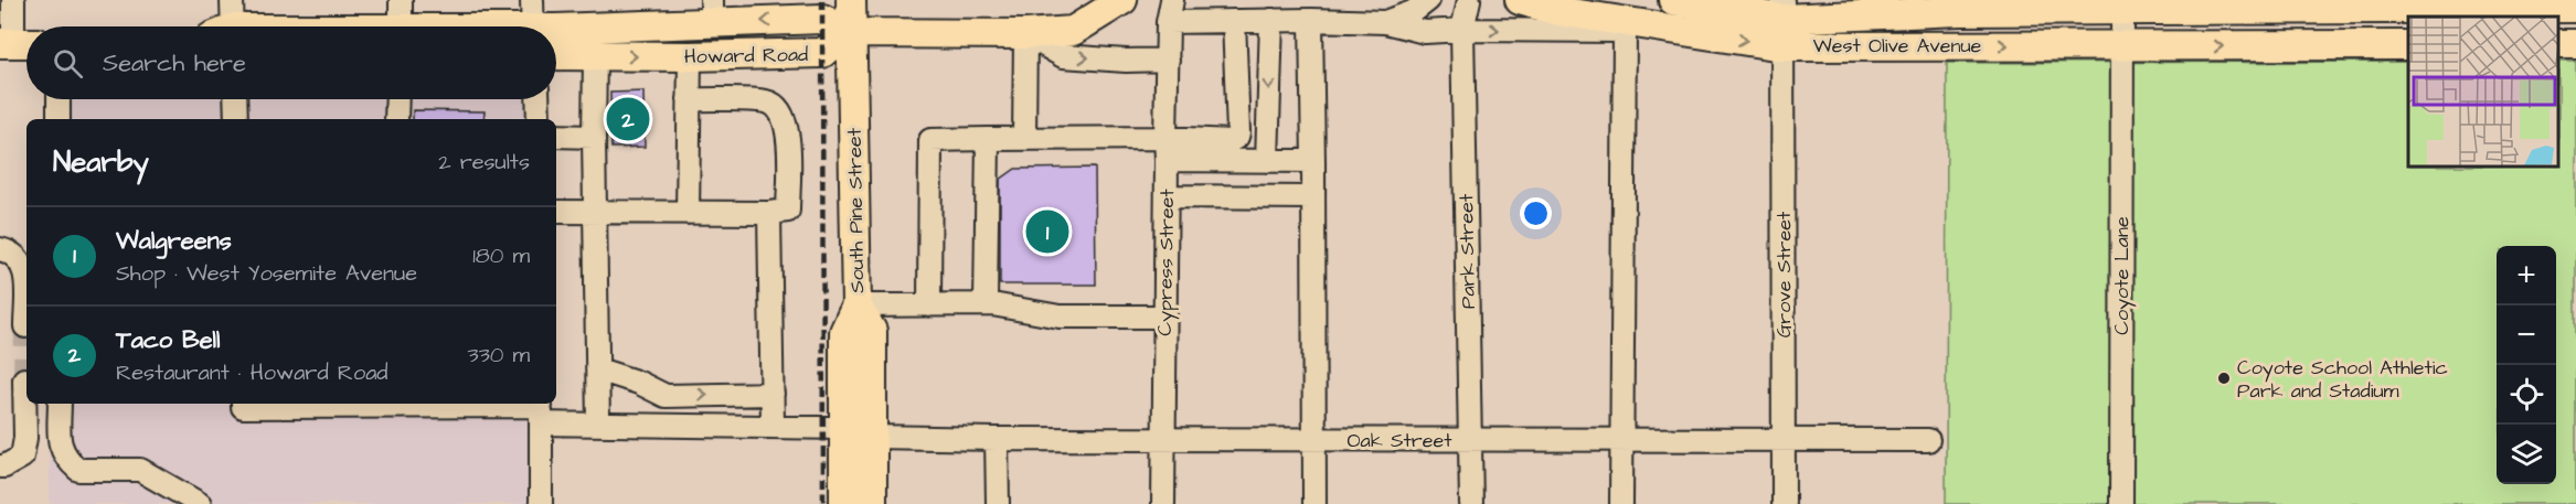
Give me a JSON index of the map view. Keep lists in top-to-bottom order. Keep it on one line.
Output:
{"streets":{"main road":["West Olive Avenue","Howard Road","South Pine Street"],"street":["Park Street","Cypress Street","Grove Street","Coyote Lane","Oak Street"]},"crossings":[["West Olive Avenue","Park Street"],["West Olive Avenue","Cypress Street"],["West Olive Avenue","Grove Street"],["West Olive Avenue","Coyote Lane"],["Howard Road","South Pine Street"],["Park Street","Oak Street"],["Cypress Street","Oak Street"],["Grove Street","Oak Street"]],"one_way":["West Olive Avenue"],"places":["Coyote School Athletic Park and Stadium"],"page":{"search":"Search here","pins":["2","1"],"heading":["Nearby","2 results"],"list":[{"mark":"1","name":"Walgreens","note":"Shop · West Yosemite Avenue","value":"180 m"},{"mark":"2","name":"Taco Bell","note":"Restaurant · Howard Road","value":"330 m"}],"map_buttons":["+","−"]}}
